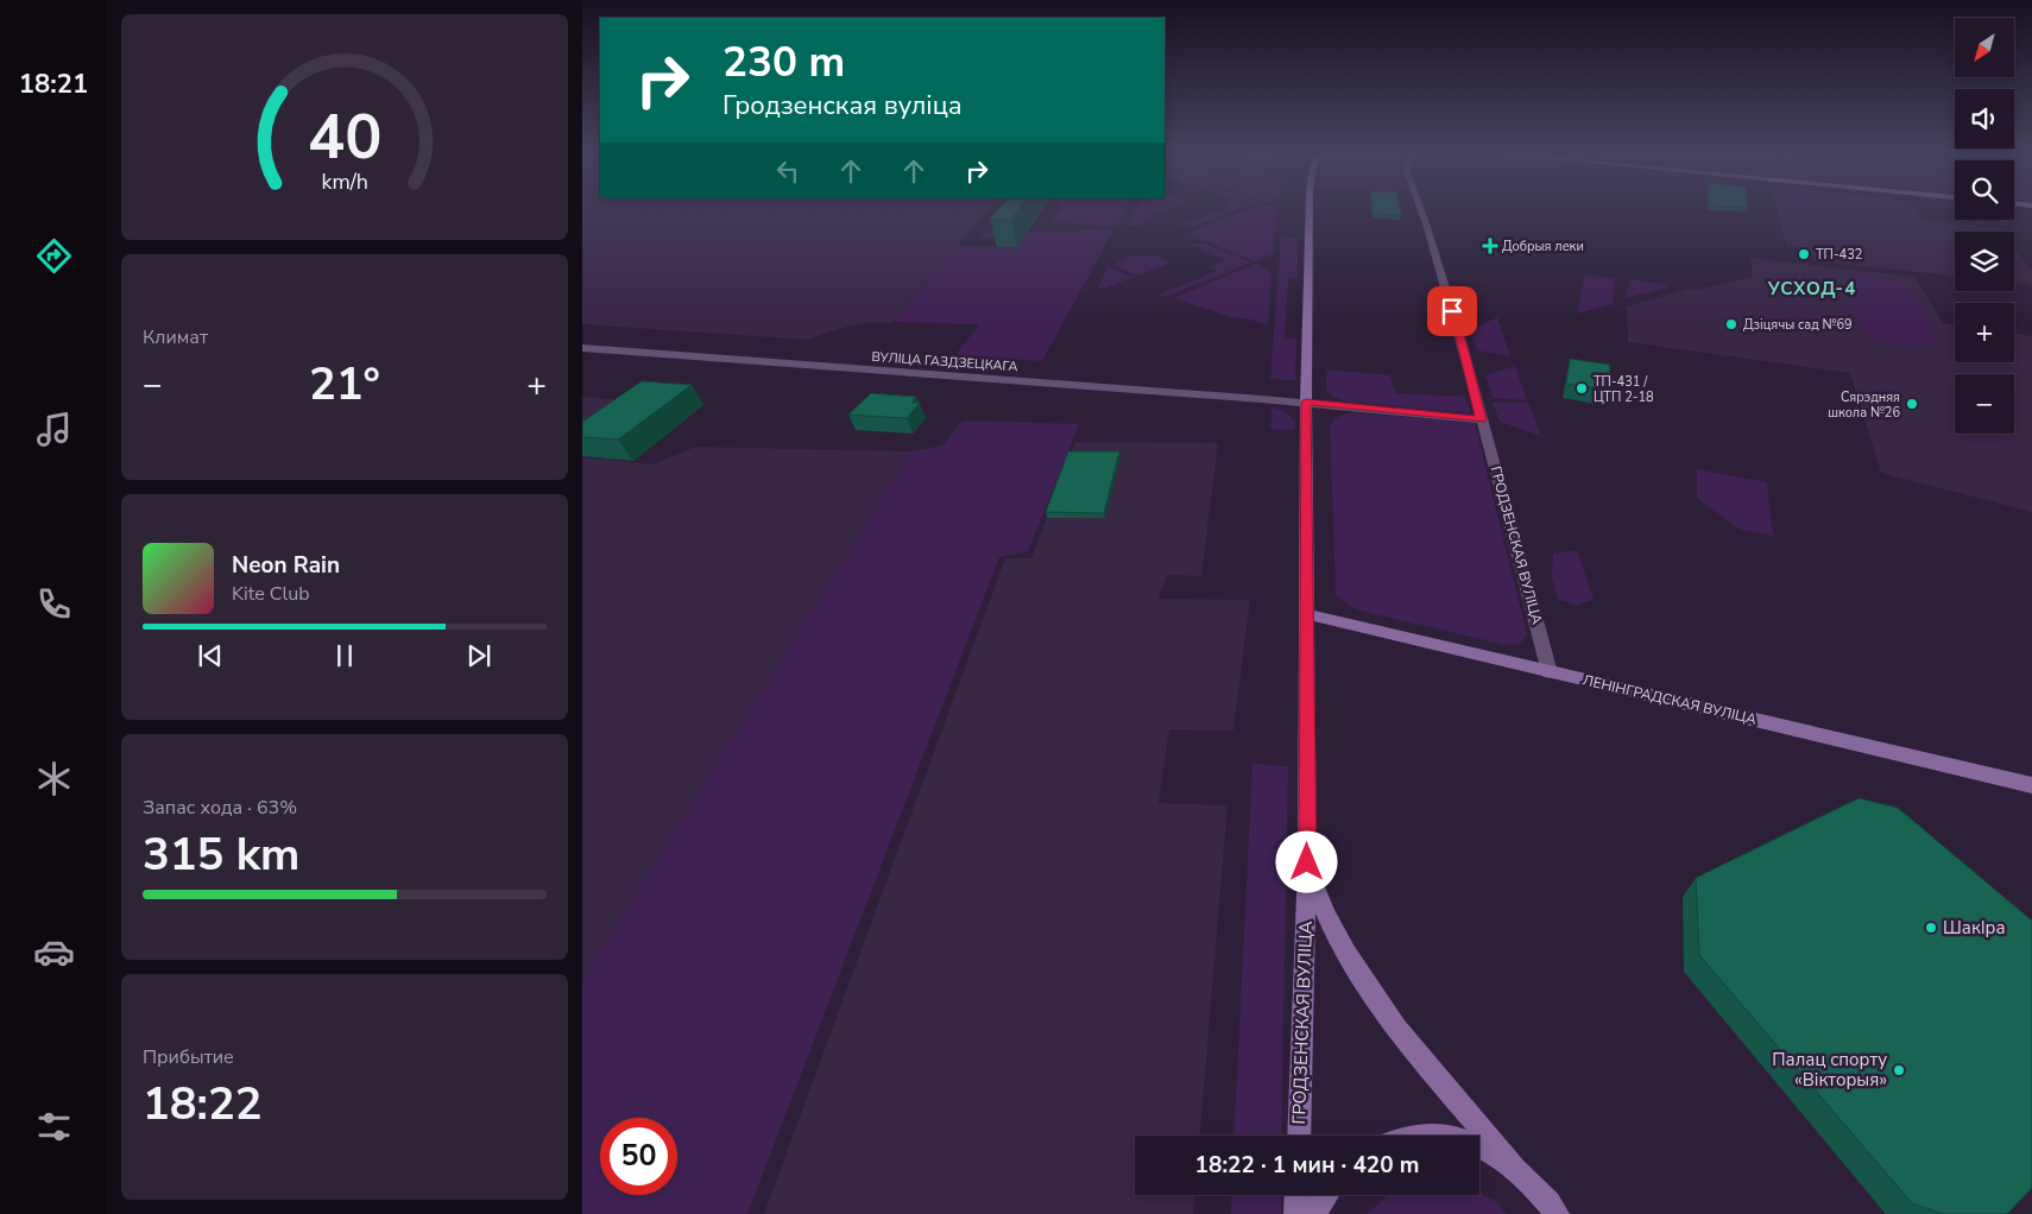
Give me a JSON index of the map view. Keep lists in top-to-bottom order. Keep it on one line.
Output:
{"streets":{"main road":["ГРОДЗЕНСКАЯ ВУЛІЦА","ЛЕНІНГРАДСКАЯ ВУЛІЦА"],"street":["ВУЛІЦА ГАЗДЗЕЦКАГА"]},"crossings":[["ВУЛІЦА ГАЗДЗЕЦКАГА","ГРОДЗЕНСКАЯ ВУЛІЦА"],["ГРОДЗЕНСКАЯ ВУЛІЦА","ЛЕНІНГРАДСКАЯ ВУЛІЦА"]],"districts":["УСХОД-4"],"places":{"health":["Добрыя леки"],"other":["ТП-432","Дзіцячы сад №69","ТП-431 / ЦТП 2-18","Сярэдняя школа №26","ШакІра","Палац спорту «Вікторыя»"]},"north":"bottom left","page":{"tabs":"18:21","map_buttons":["+","−"],"turn":["230 m","Гродзенская вуліца"],"tile":["Климат",["Запас хода · 63%","315 km"],["Прибытие","18:22"]],"heat":["−","21°","+"],"song":["Neon Rain","Kite Club"],"limit":"50","trip":"18:22 · 1 мин · 420 m","gauge":["40","km/h"]}}
